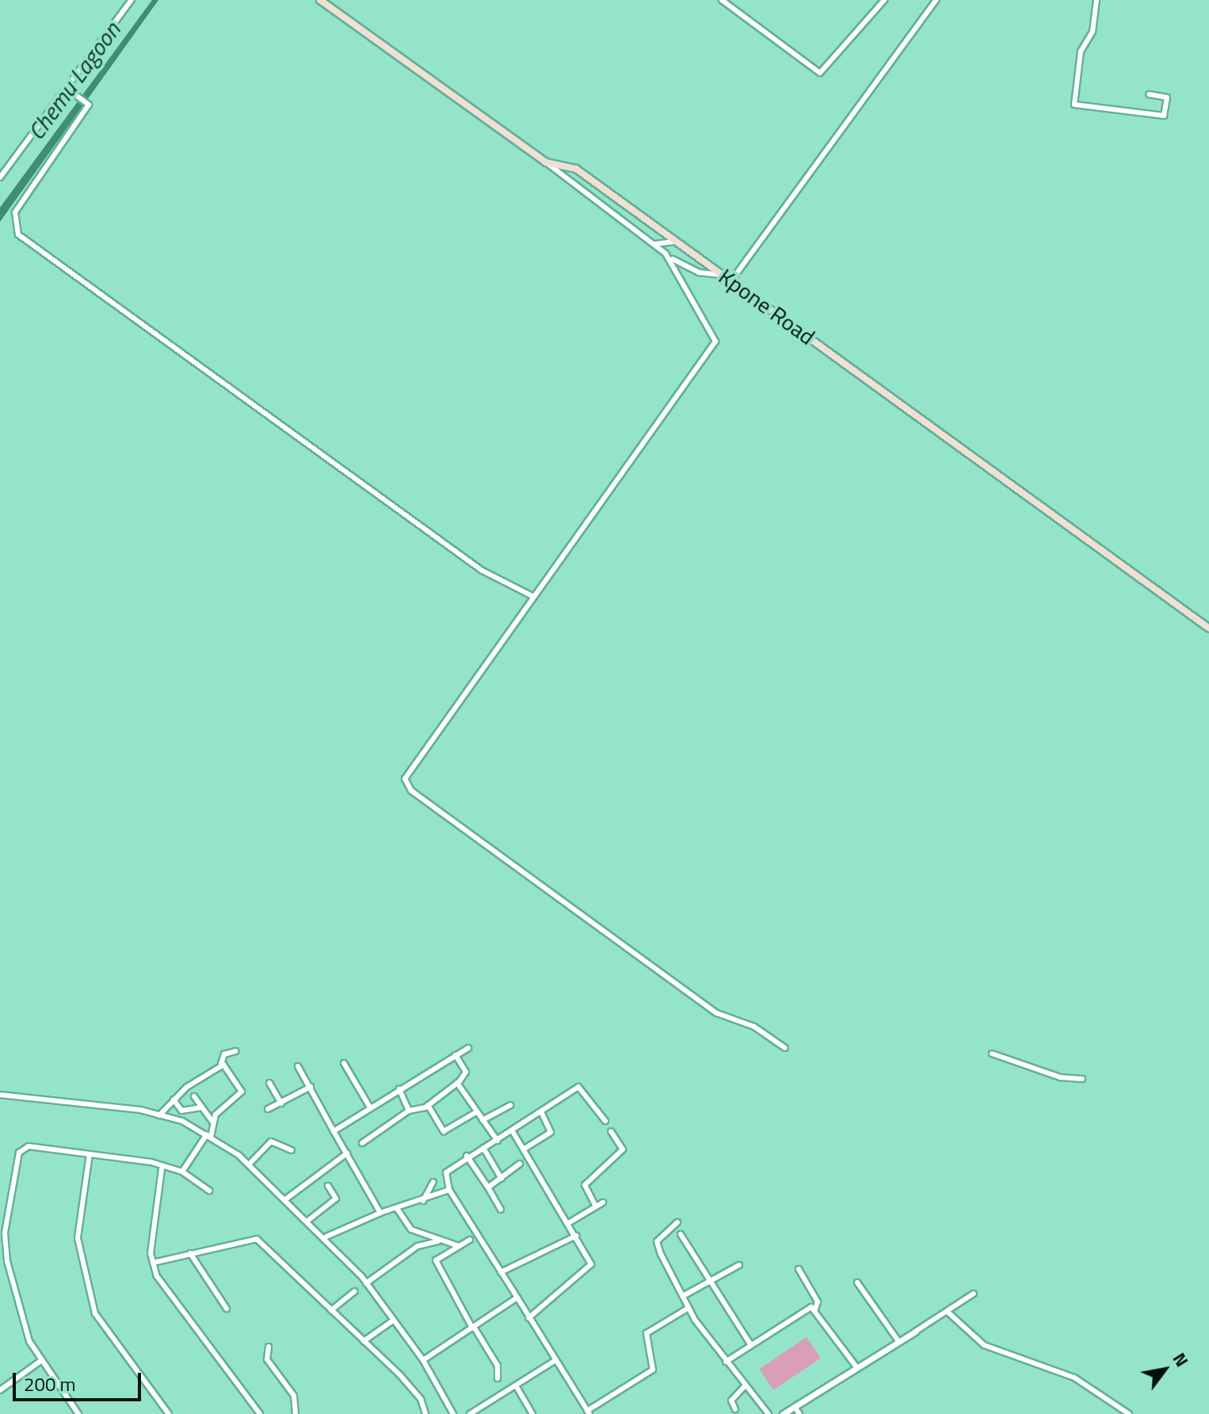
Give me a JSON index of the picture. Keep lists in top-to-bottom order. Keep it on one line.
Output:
{"streets":{"main road":["Kpone Road"]},"water":["Chemu Lagoon"],"scale_bar":"200 m","north":"top right"}
